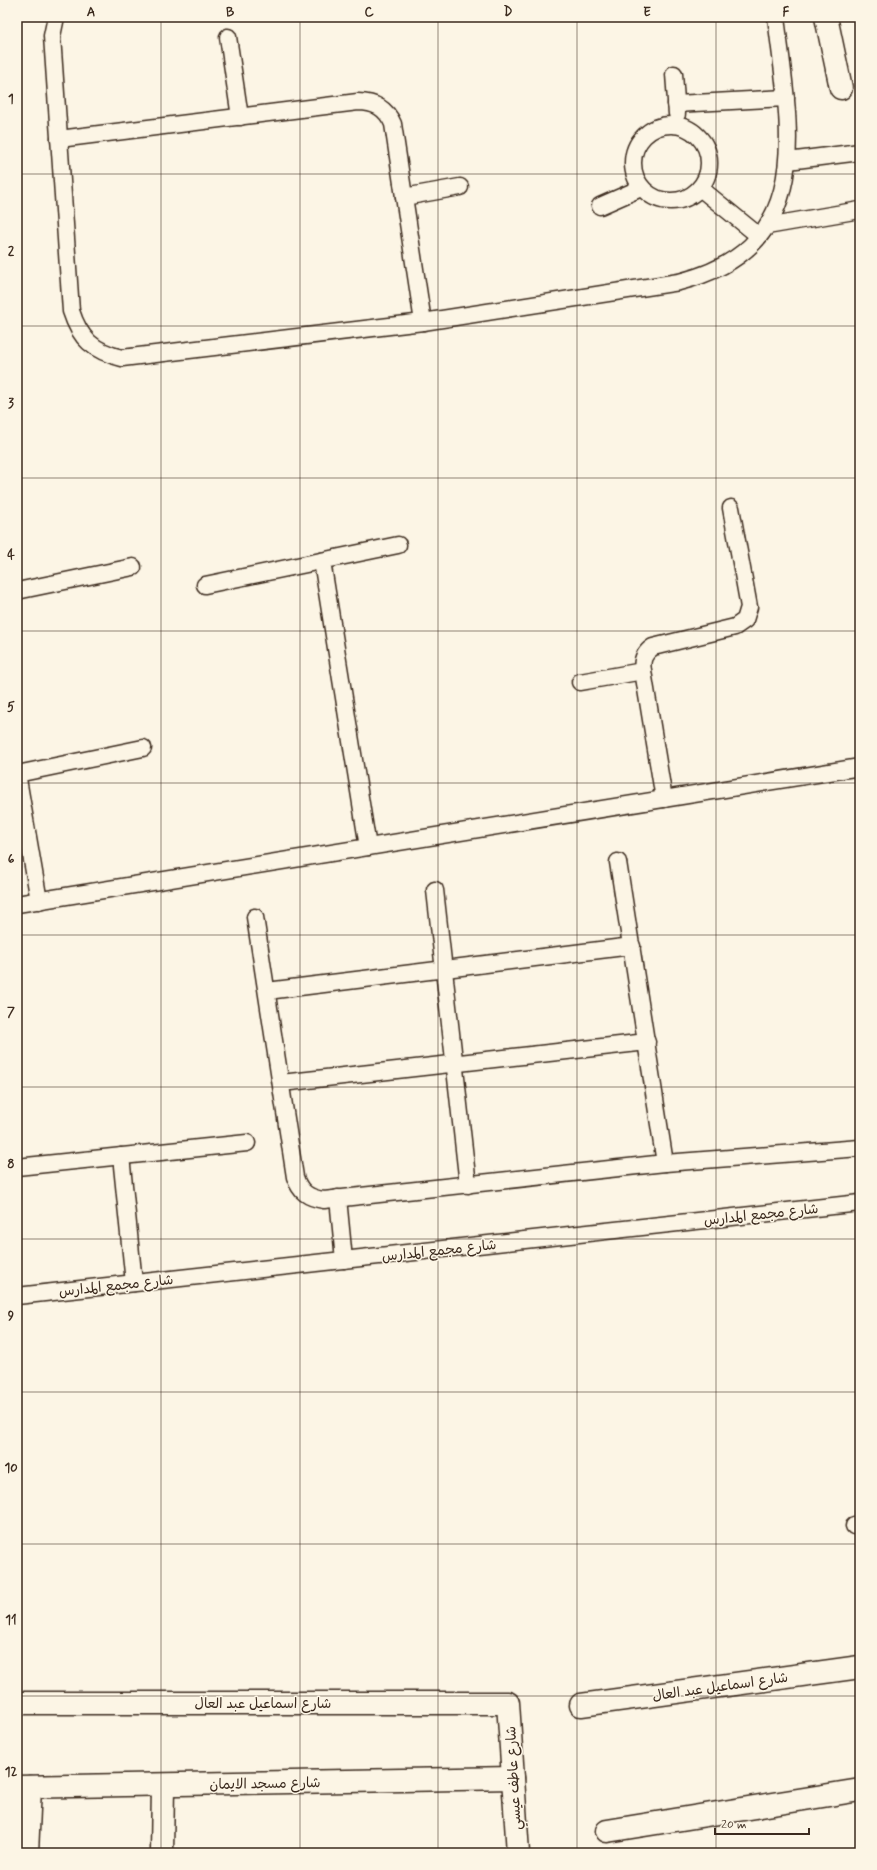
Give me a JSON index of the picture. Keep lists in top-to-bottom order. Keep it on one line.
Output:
{"streets":{"street":["شارع اسماعيل عبد العال","شارع عاطف عيسي","شارع مسجد الايمان"],"lane":["شارع مجمع المدارس"]},"crossings":[["شارع اسماعيل عبد العال","شارع عاطف عيسي"],["شارع عاطف عيسي","شارع مسجد الايمان"]],"scale_bar":"20 m","grid":{"columns":["A","B","C","D","E","F"],"rows":["1","2","3","4","5","6","7","8","9","10","11","12"]}}
